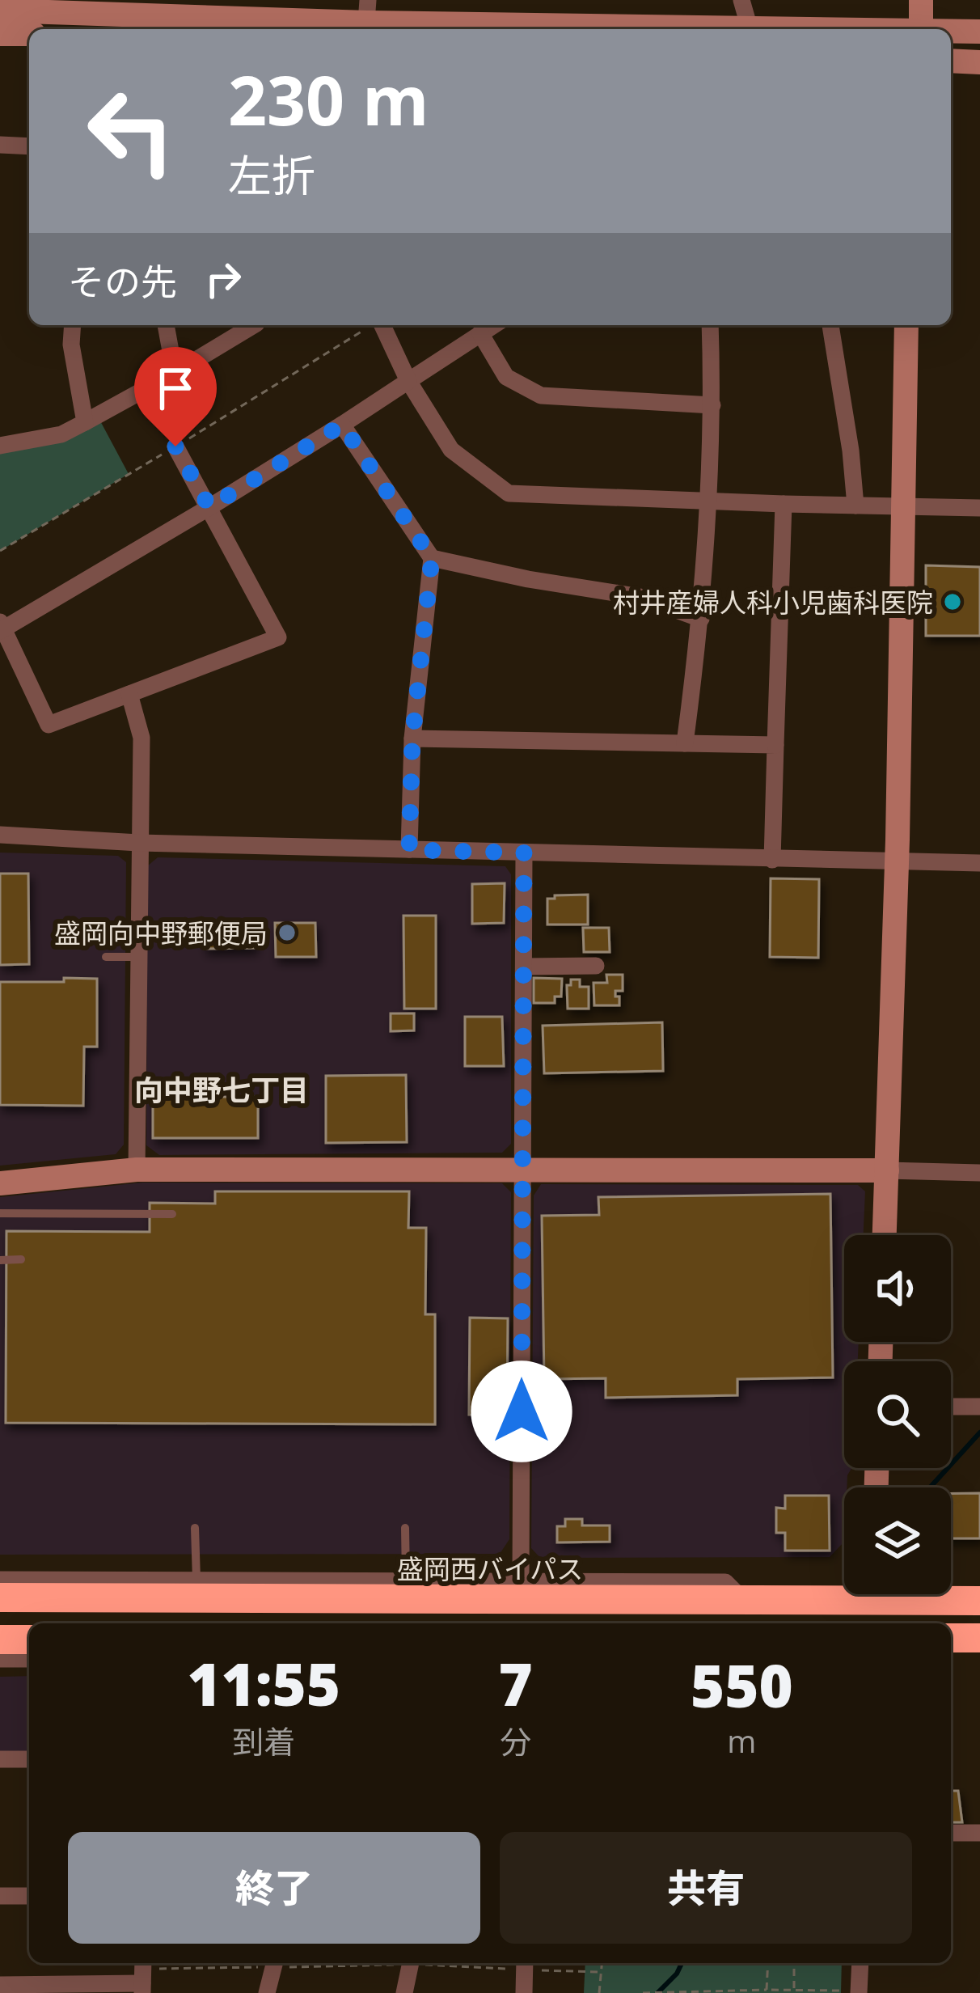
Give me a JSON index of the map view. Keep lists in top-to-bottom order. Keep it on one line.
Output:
{"streets":{"highway":["盛岡西バイパス"]},"districts":["向中野七丁目"],"places":["村井産婦人科小児歯科医院","盛岡向中野郵便局"],"page":{"turn":["230 m","左折"],"then":"その先","eta":["11:55","到着","7","分","550","m"],"buttons":["終了","共有"]}}
